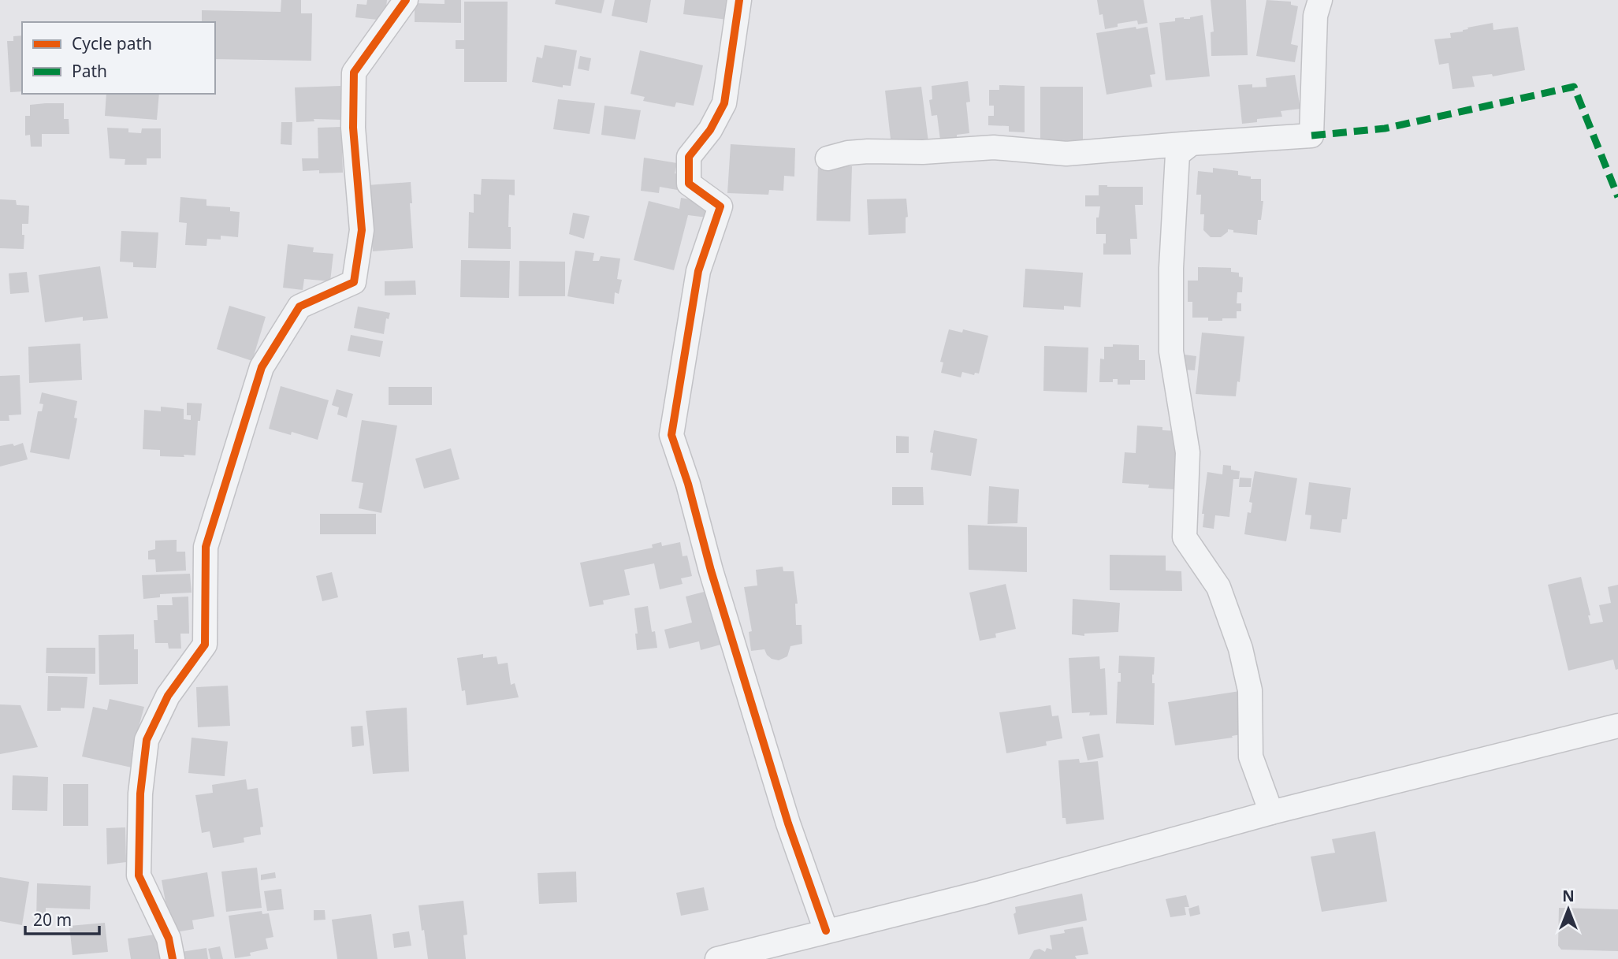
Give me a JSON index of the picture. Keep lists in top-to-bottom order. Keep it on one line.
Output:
{"legend":["Cycle path","Path"],"scale_bar":"20 m","north":"top"}
